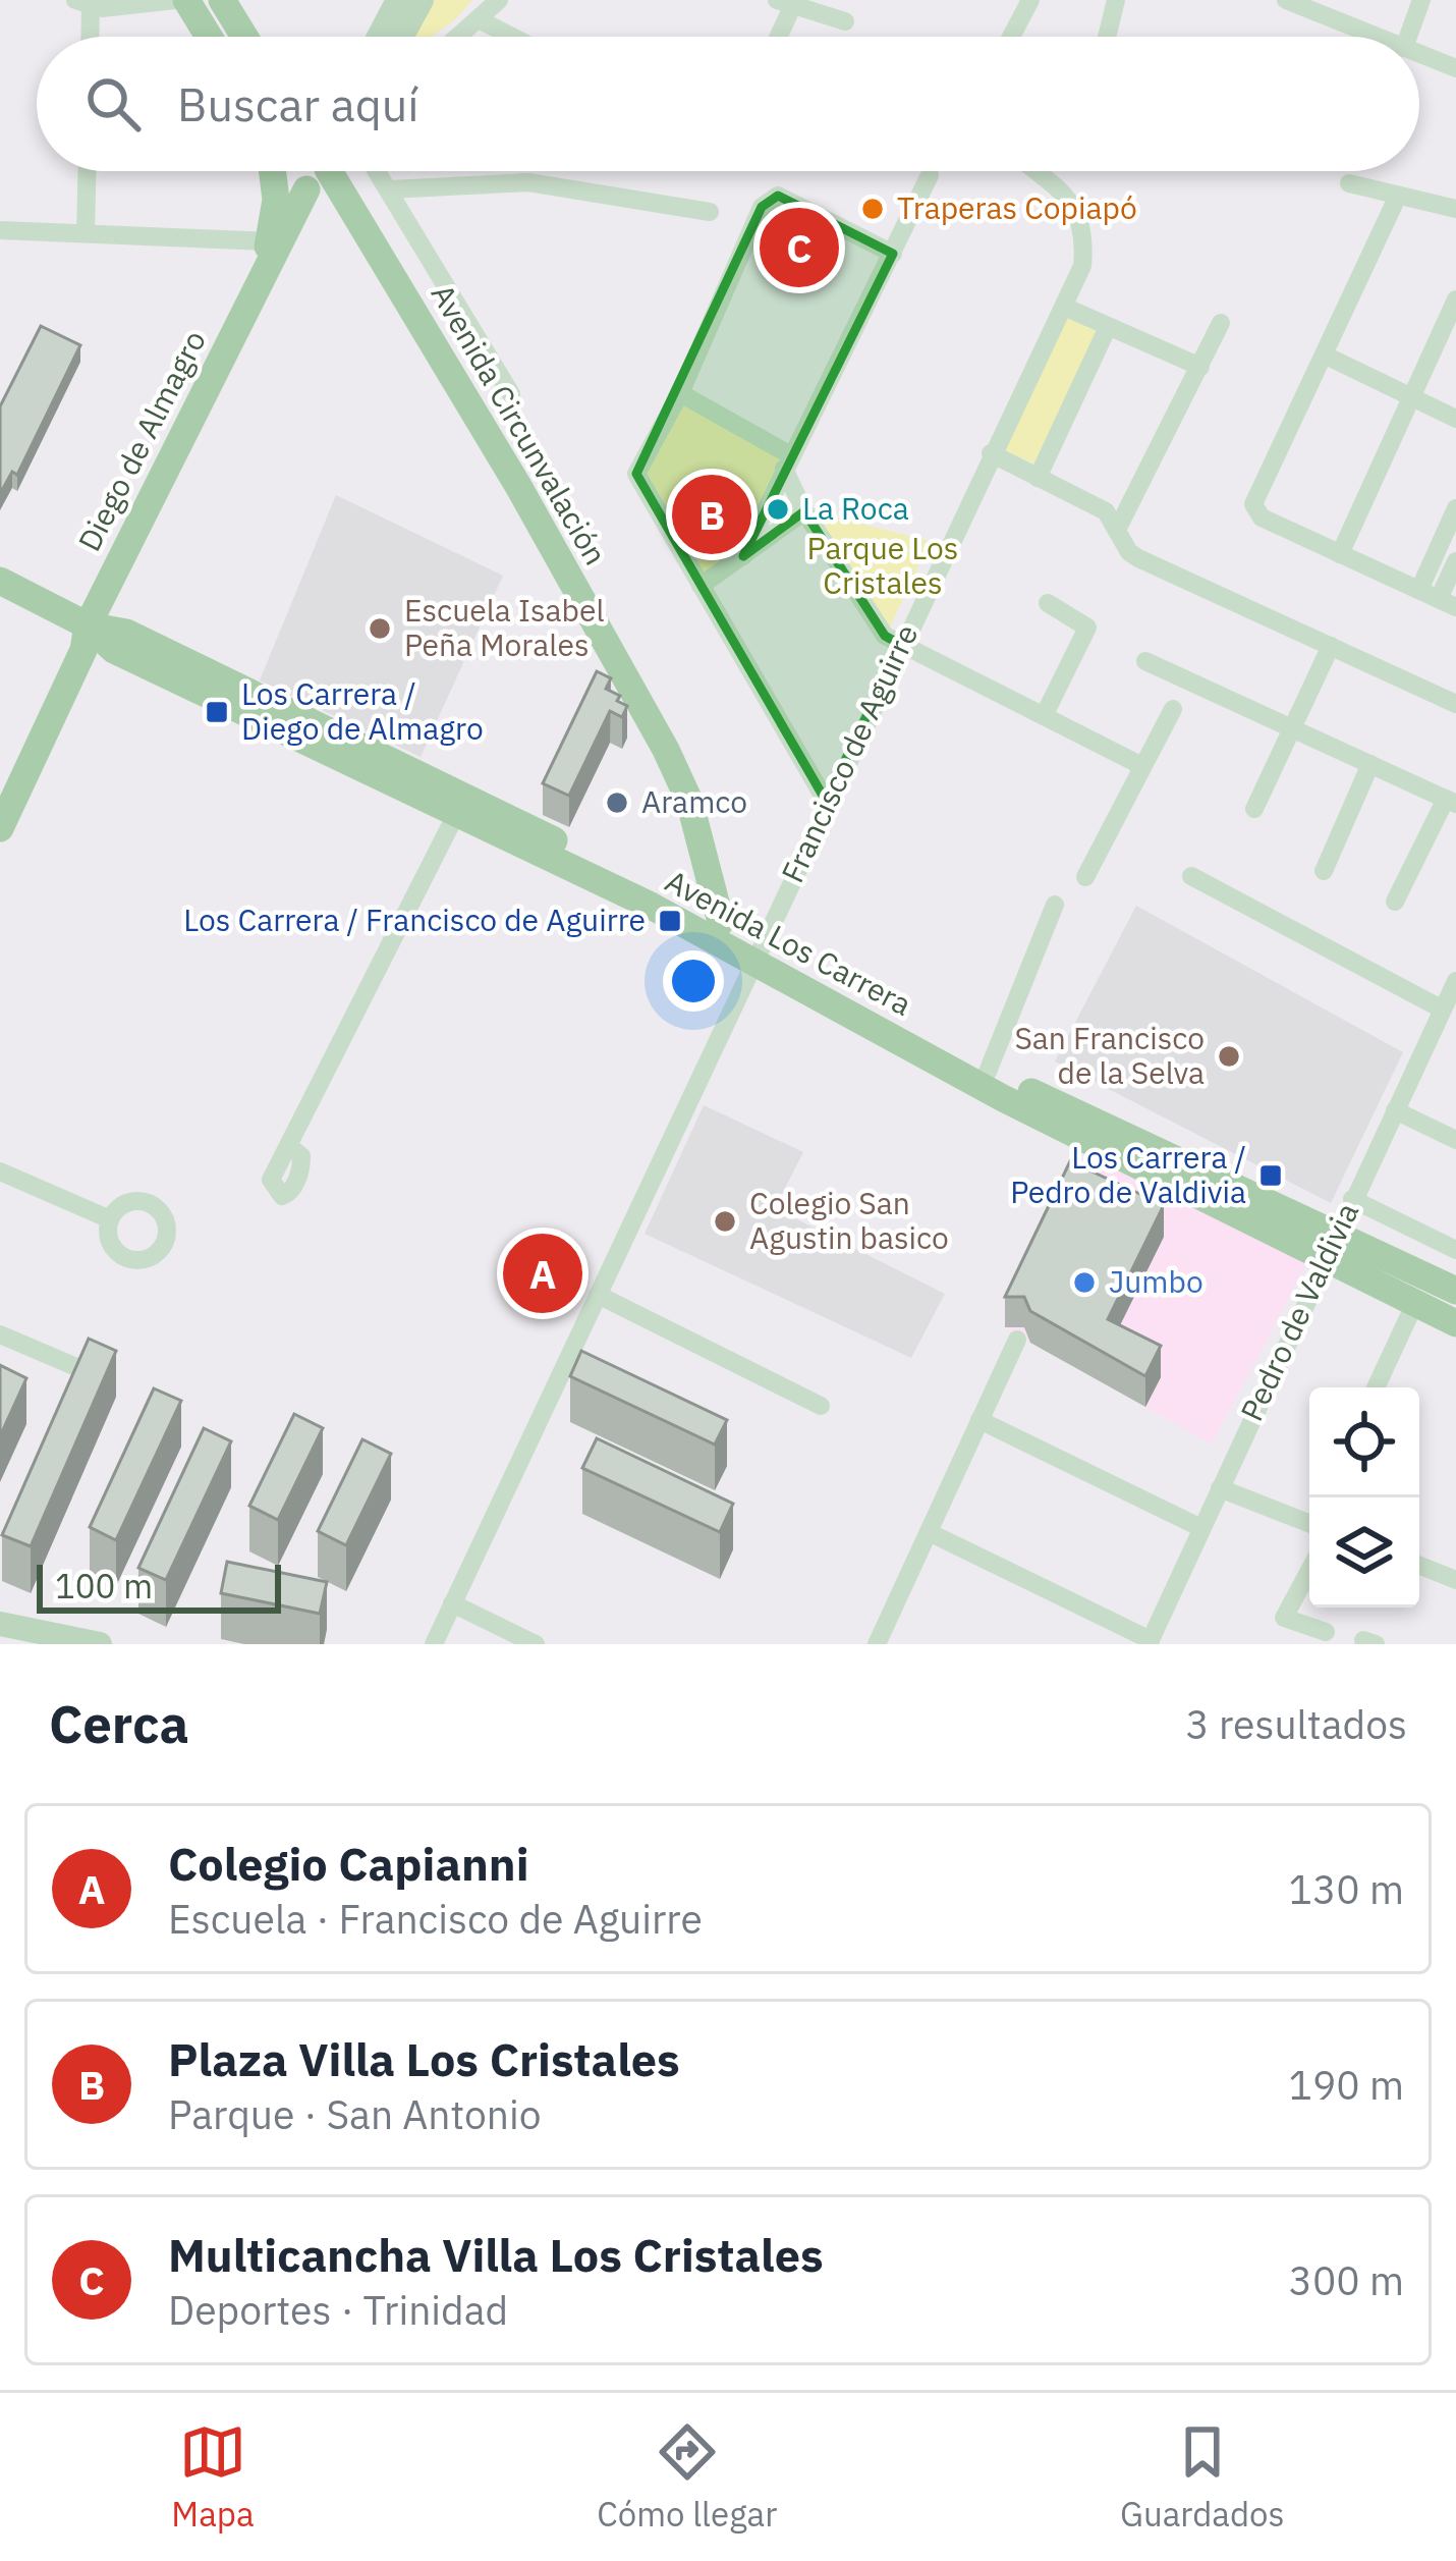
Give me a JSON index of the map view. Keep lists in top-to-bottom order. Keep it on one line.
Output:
{"streets":{"main road":["Avenida Circunvalación","Diego de Almagro","Avenida Los Carrera"],"street":["Francisco de Aguirre","Pedro de Valdivia"]},"crossings":[["Avenida Circunvalación","Diego de Almagro"],["Avenida Circunvalación","Avenida Los Carrera"],["Diego de Almagro","Avenida Los Carrera"],["Francisco de Aguirre","Avenida Los Carrera"],["Avenida Los Carrera","Pedro de Valdivia"]],"parks":["Parque Los Cristales"],"places":{"other":["Traperas Copiapó","La Roca","Escuela Isabel Peña Morales","Aramco","San Francisco de la Selva","Colegio San Agustin basico","Jumbo"],"transit":["Los Carrera / Diego de Almagro","Los Carrera / Francisco de Aguirre","Los Carrera / Pedro de Valdivia"]},"scale_bar":"100 m","page":{"search":"Buscar aquí","pins":["C","B","A"],"scale":"100 m","heading":["Cerca","3 resultados"],"list":[{"mark":"A","name":"Colegio Capianni","note":"Escuela · Francisco de Aguirre","value":"130 m"},{"mark":"B","name":"Plaza Villa Los Cristales","note":"Parque · San Antonio","value":"190 m"},{"mark":"C","name":"Multicancha Villa Los Cristales","note":"Deportes · Trinidad","value":"300 m"}],"nav":["Mapa","Cómo llegar","Guardados"]}}
